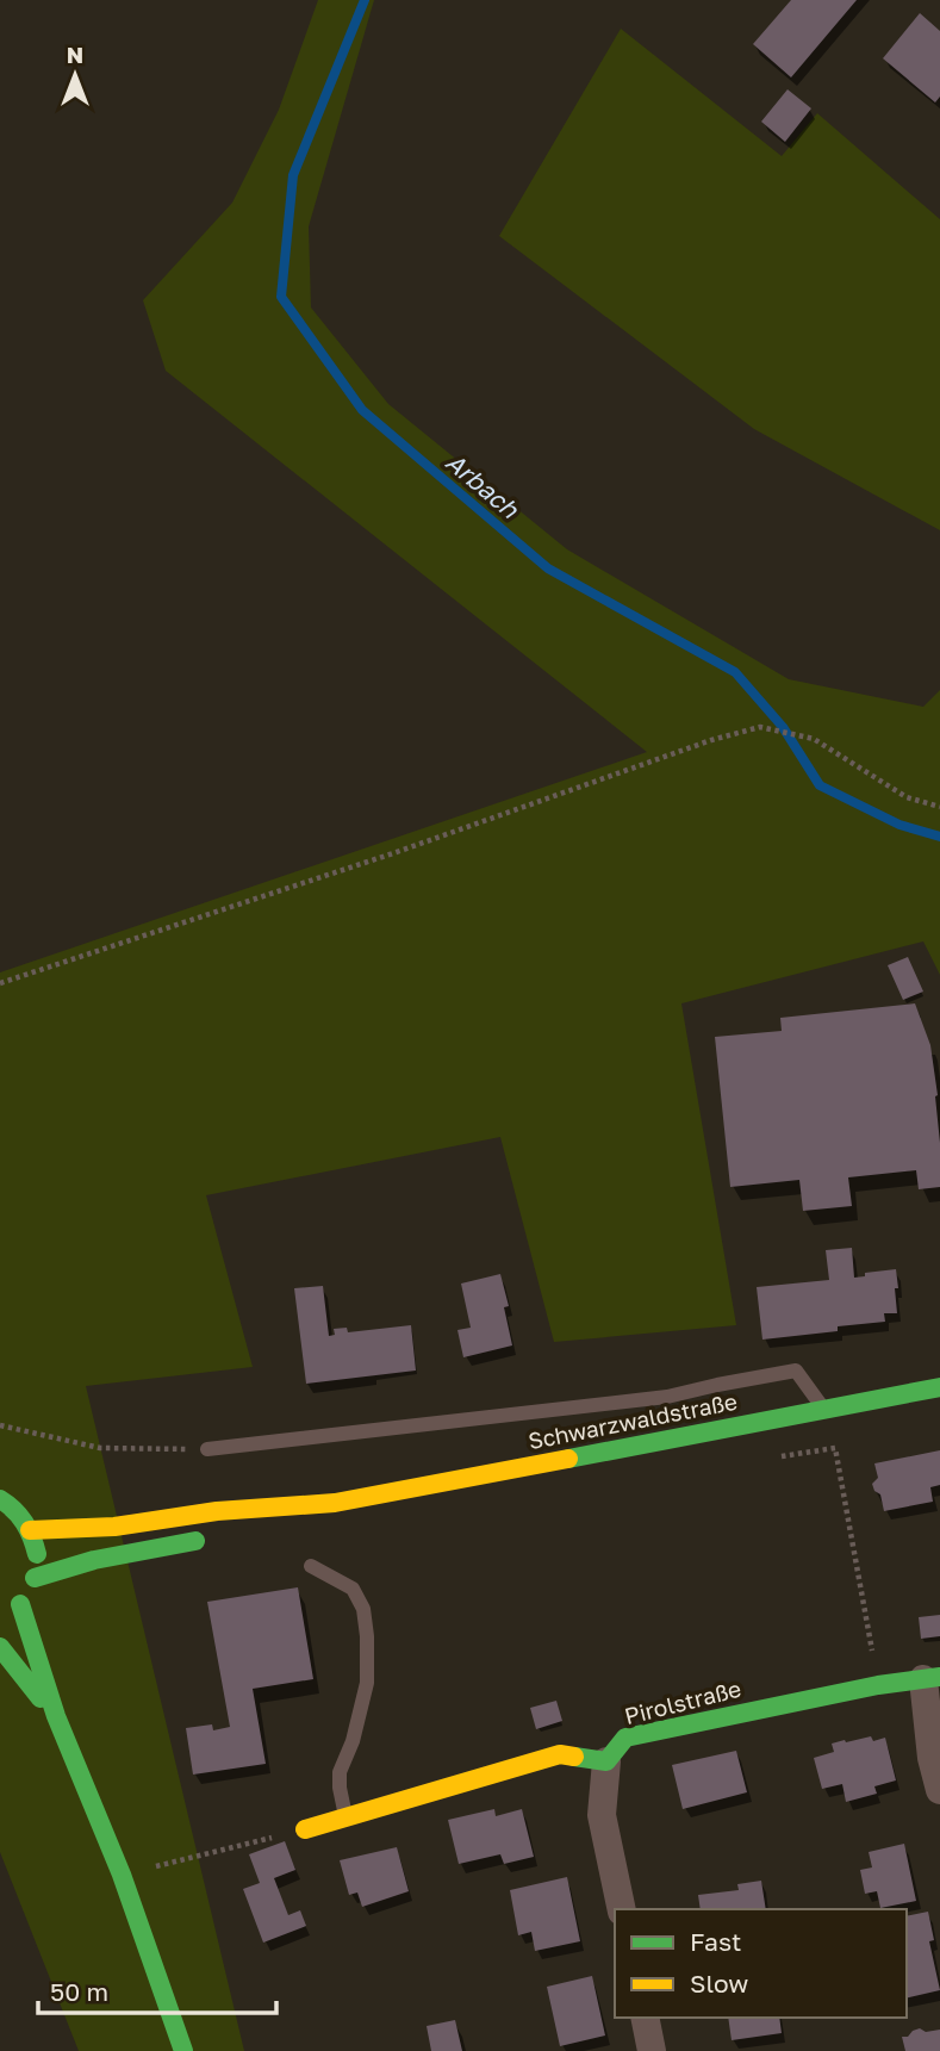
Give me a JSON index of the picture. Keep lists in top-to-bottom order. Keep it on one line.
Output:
{"streets":{"street":["Schwarzwaldstraße","Pirolstraße"]},"water":["Arbach"],"legend":["Fast","Slow"],"scale_bar":"50 m","north":"top"}
